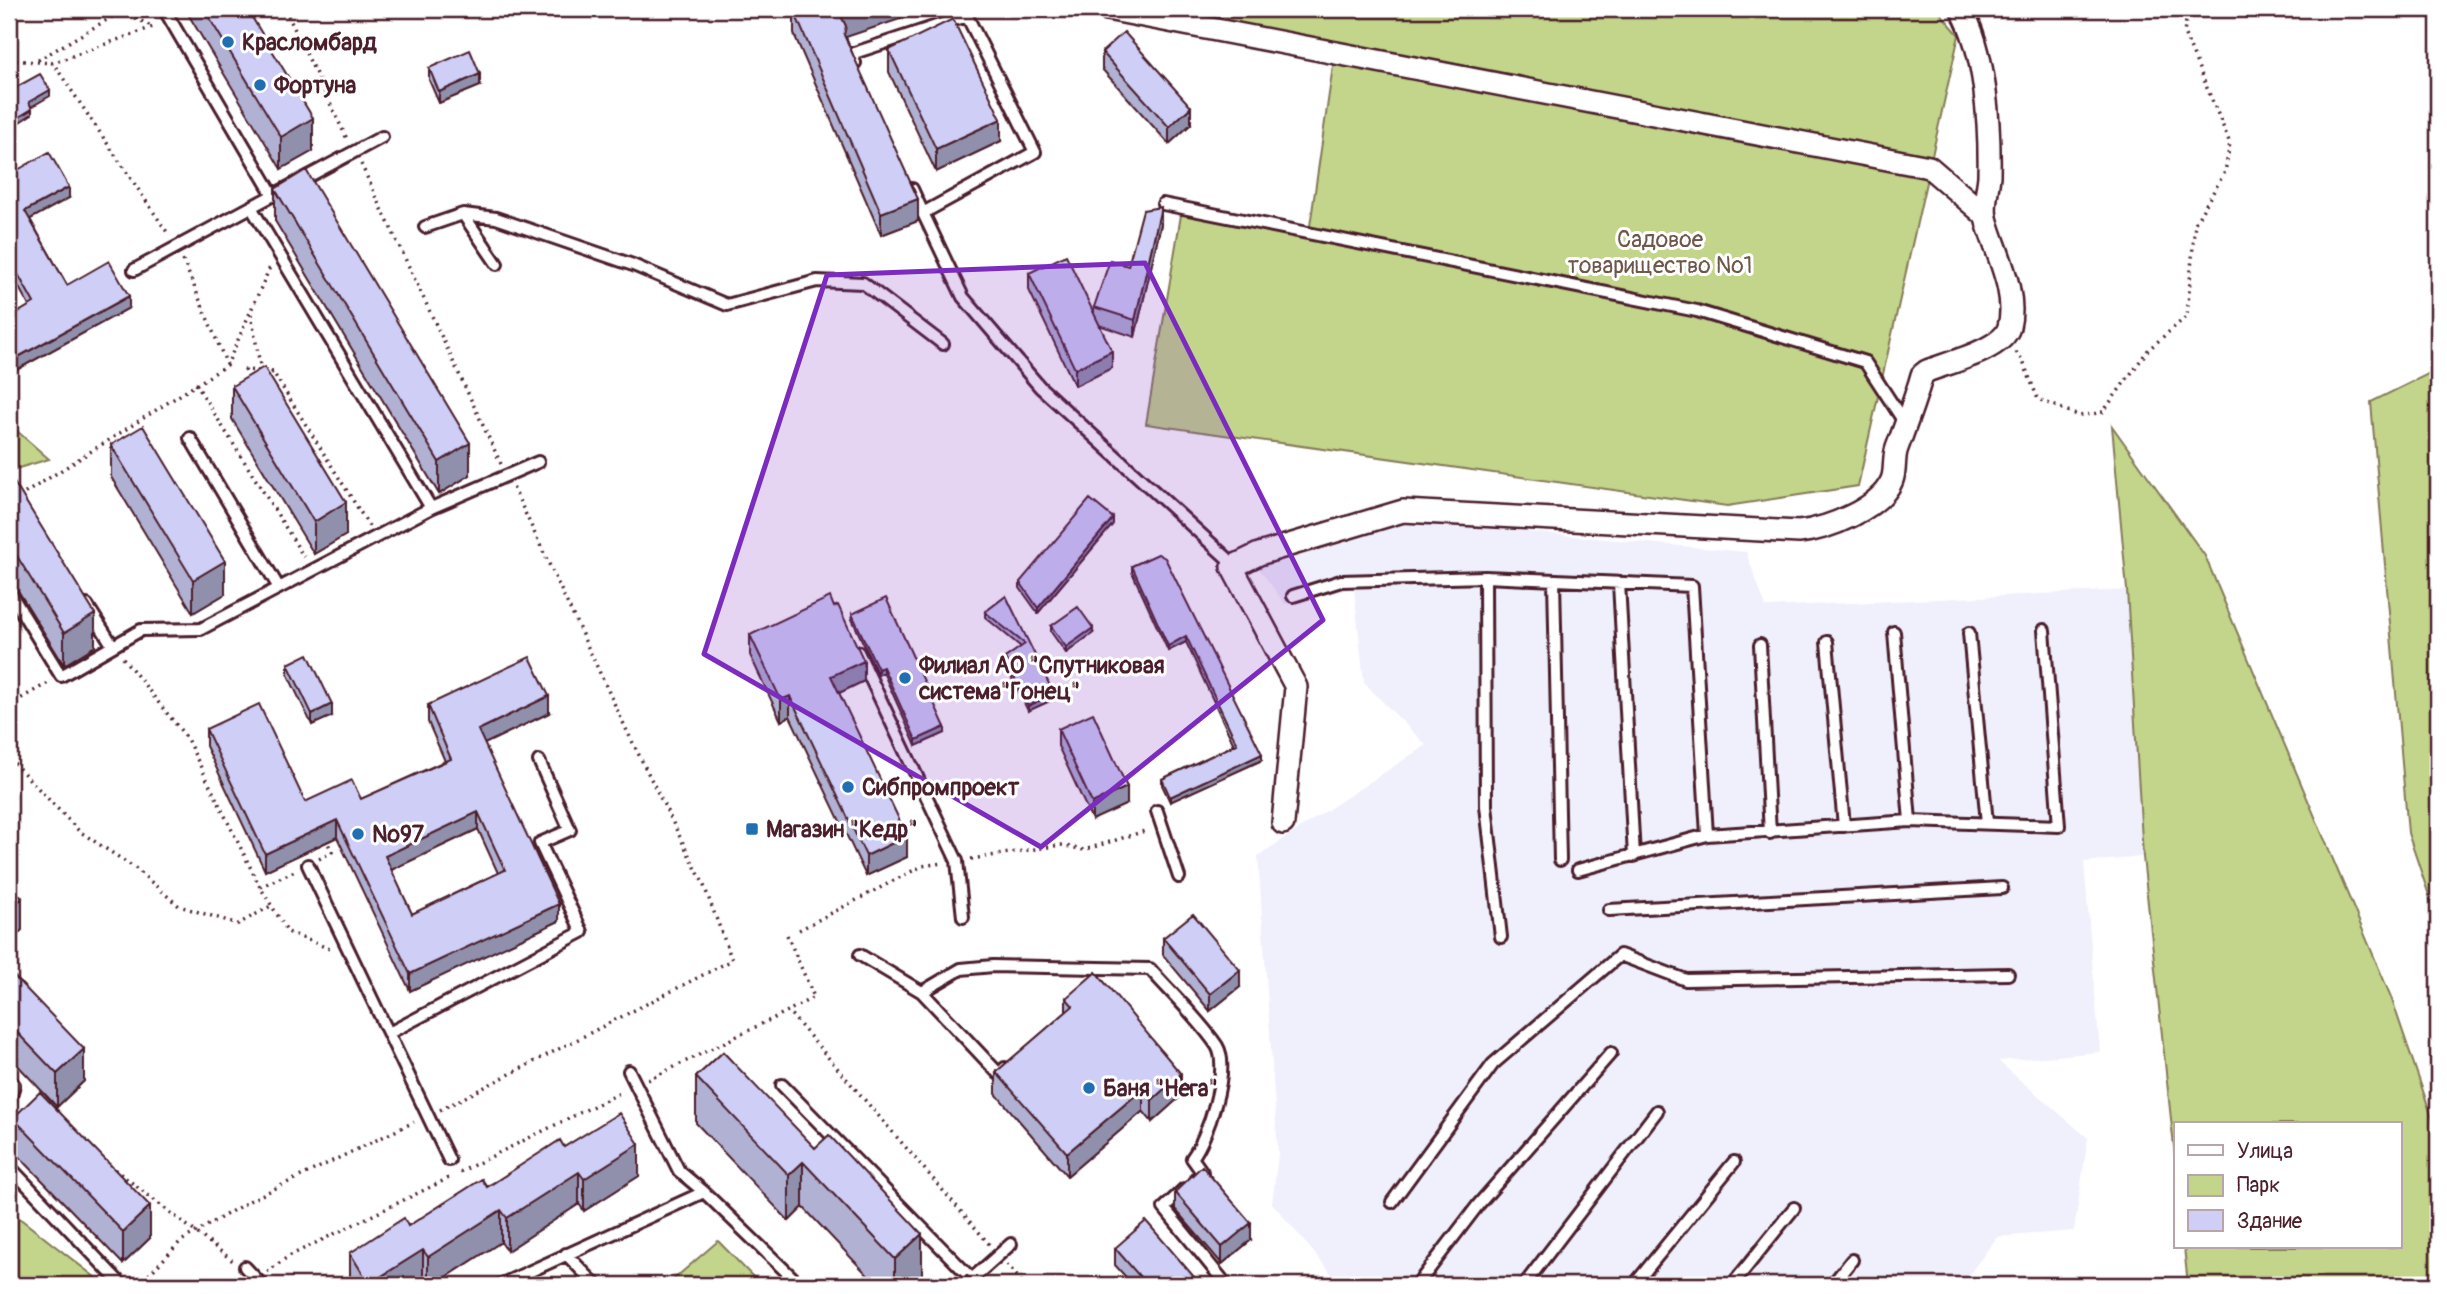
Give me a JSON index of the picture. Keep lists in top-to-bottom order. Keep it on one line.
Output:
{"parks":["Садовое товарищество №1"],"places":{"other":["Красломбард","Фортуна","Филиал АО \"Спутниковая система\"Гонец\"","Сибпромпроект","№97","Баня \"Нега\""],"transit":["Магазин \"Кедр\""]},"legend":["Улица","Парк","Здание"]}
